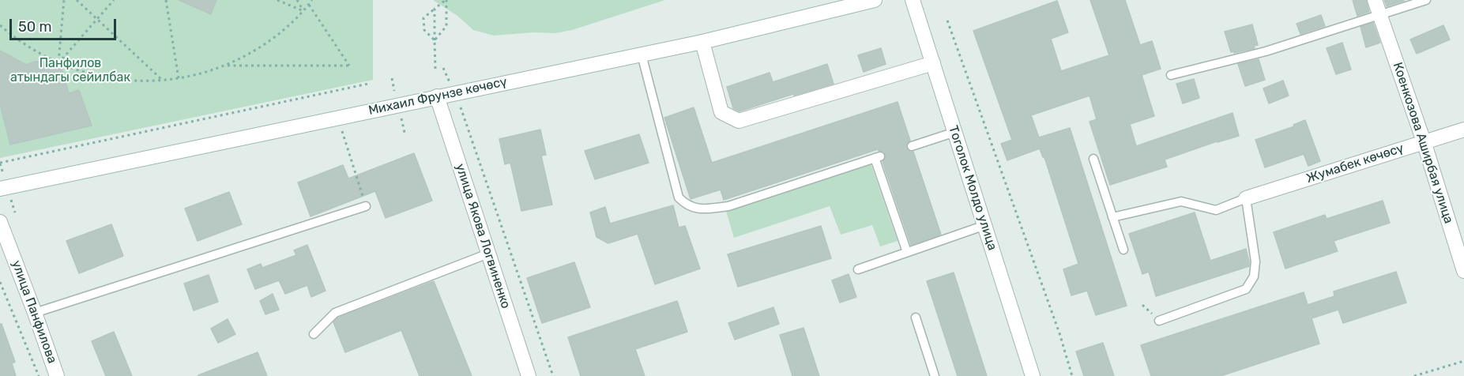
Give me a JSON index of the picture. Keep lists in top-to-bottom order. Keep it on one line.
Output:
{"streets":{"main road":["Михаил Фрунзе көчөсү","Коенкозова Аширбая улица","Жумабек көчөсү","Тоголок Молдо улица","улица Якова Логвиненко","улица Панфилова"]},"crossings":[["Михаил Фрунзе көчөсү","улица Якова Логвиненко"],["Коенкозова Аширбая улица","Жумабек көчөсү"]],"parks":["Панфилов атындагы сейилбак"],"scale_bar":"50 m"}
